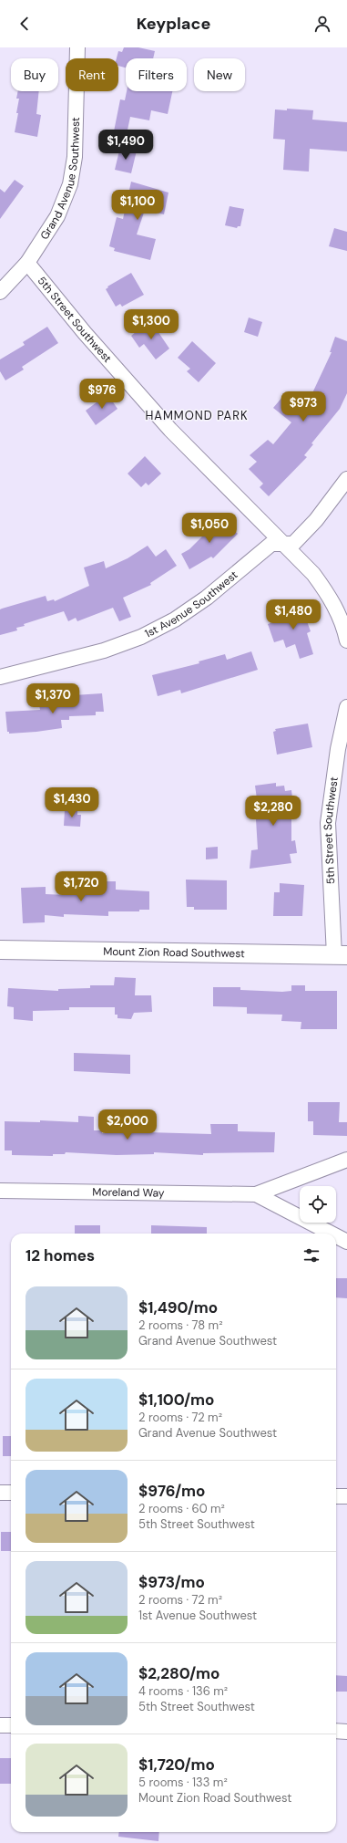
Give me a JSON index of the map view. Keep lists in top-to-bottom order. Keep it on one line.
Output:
{"streets":{"street":["Grand Avenue Southwest","5th Street Southwest","1st Avenue Southwest","Mount Zion Road Southwest","Moreland Way"]},"crossings":[["Grand Avenue Southwest","5th Street Southwest"],["5th Street Southwest","1st Avenue Southwest"],["5th Street Southwest","Mount Zion Road Southwest"]],"districts":["HAMMOND PARK"],"page":{"header":"Keyplace","chip":["Buy","Rent","Filters","New"],"price":["$1,490","$1,100","$1,300","$976","$973","$1,050","$1,480","$1,370","$1,430","$2,280","$1,720","$2,000"],"heading":"12 homes","list":[{"name":"$1,490/mo","note":"2 rooms · 78 m² · Grand Avenue Southwest"},{"name":"$1,100/mo","note":"2 rooms · 72 m² · Grand Avenue Southwest"},{"name":"$976/mo","note":"2 rooms · 60 m² · 5th Street Southwest"},{"name":"$973/mo","note":"2 rooms · 72 m² · 1st Avenue Southwest"},{"name":"$2,280/mo","note":"4 rooms · 136 m² · 5th Street Southwest"},{"name":"$1,720/mo","note":"5 rooms · 133 m² · Mount Zion Road Southwest"}]}}
